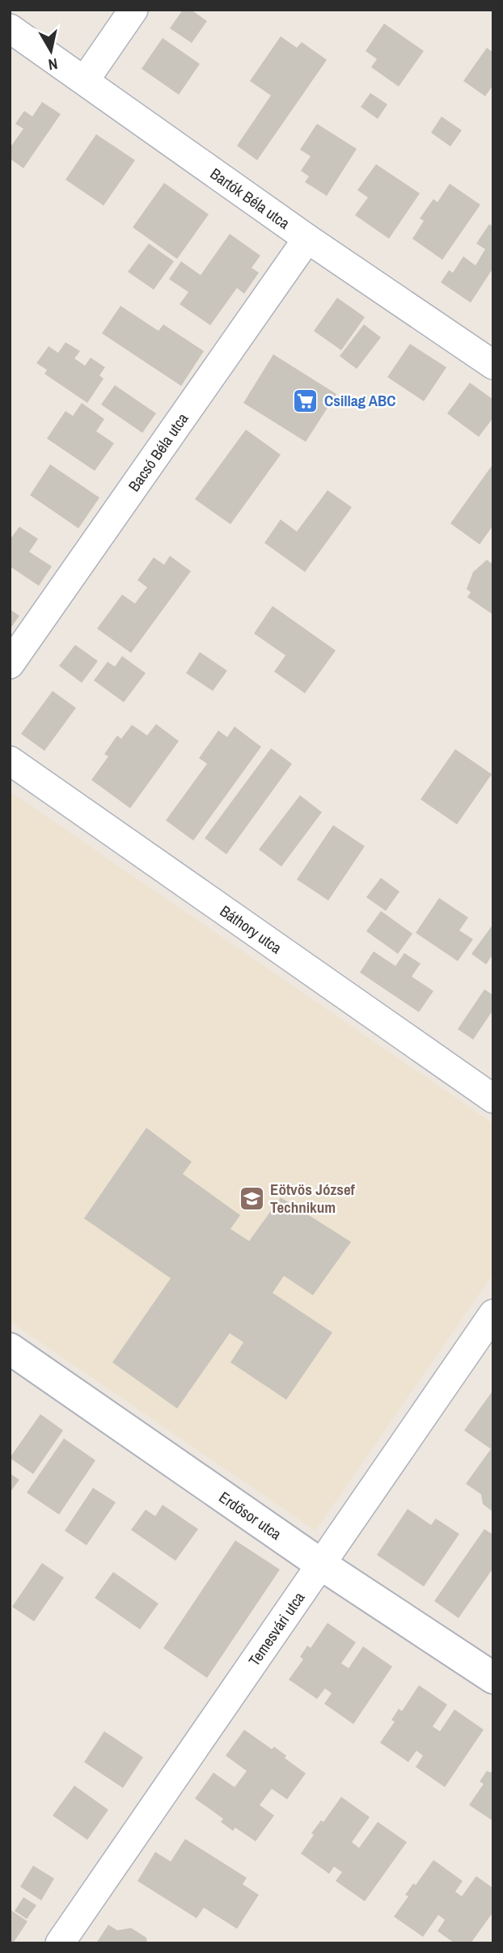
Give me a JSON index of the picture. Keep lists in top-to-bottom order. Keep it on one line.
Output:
{"streets":{"street":["Bartók Béla utca","Bacsó Béla utca","Báthory utca","Erdősor utca","Temesvári utca"]},"crossings":[["Bartók Béla utca","Bacsó Béla utca"],["Erdősor utca","Temesvári utca"]],"places":{"supermarket":["Csillag ABC"],"school or university":["Eötvös József Technikum"]},"north":"bottom"}
